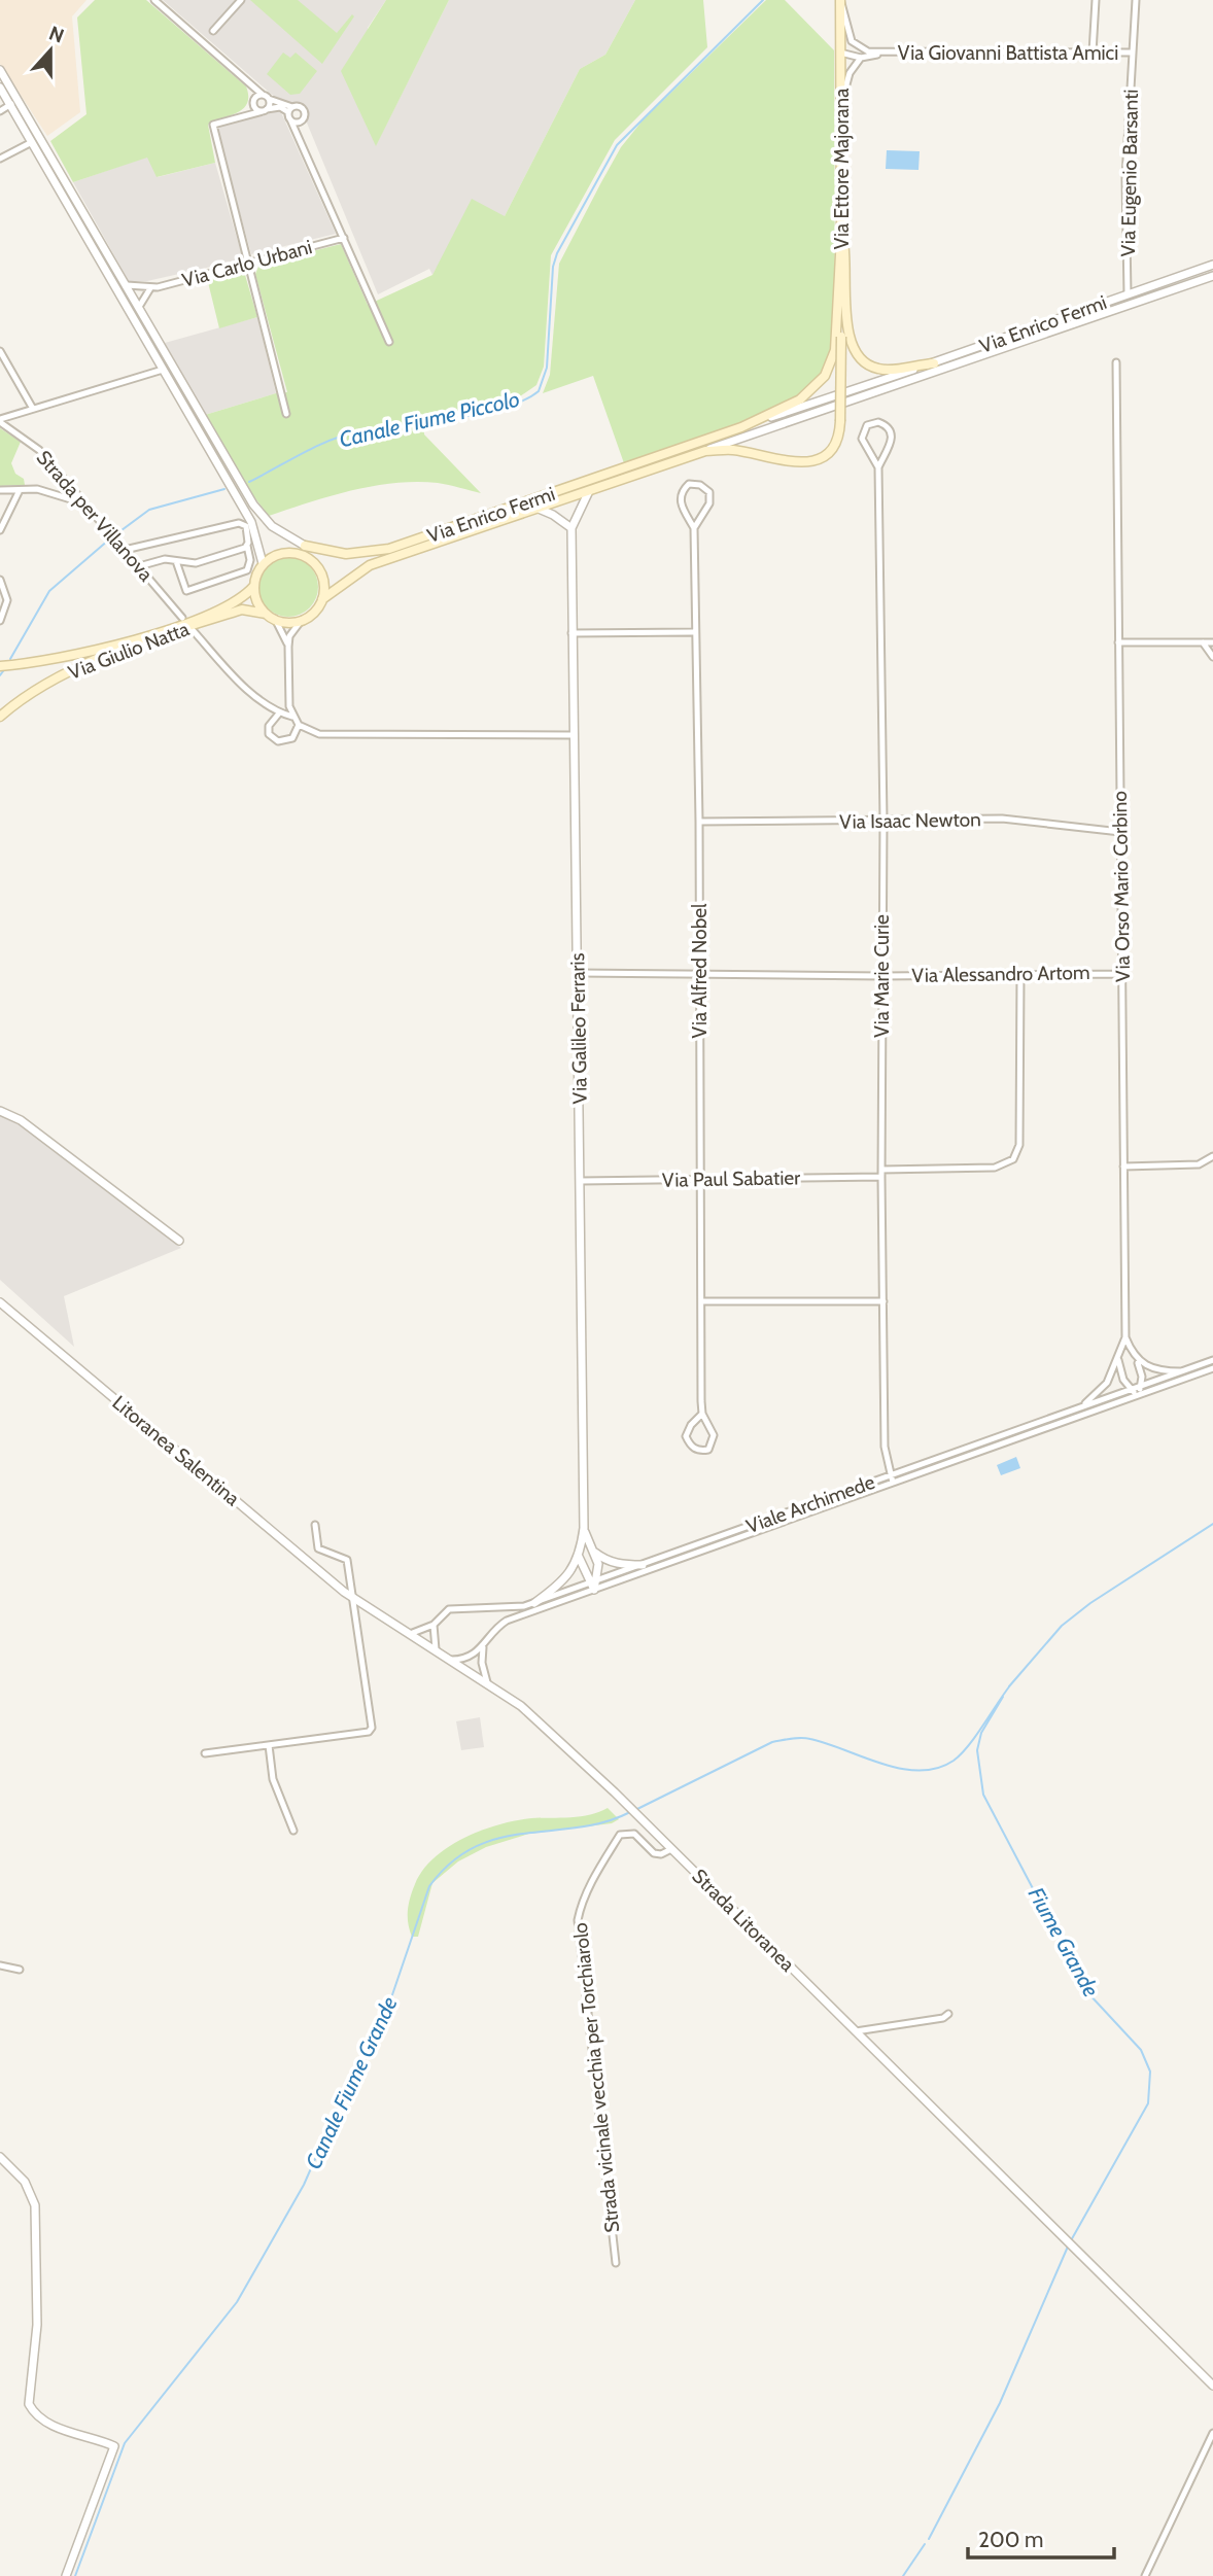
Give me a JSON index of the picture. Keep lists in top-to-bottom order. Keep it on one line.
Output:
{"streets":{"main road":["Via Ettore Majorana","Via Enrico Fermi","Via Giulio Natta"],"street":["Via Giovanni Battista Amici","Via Eugenio Barsanti","Via Carlo Urbani","Strada per Villanova","Via Isaac Newton","Via Orso Mario Corbino","Via Alfred Nobel","Via Alessandro Artom","Via Marie Curie","Via Galileo Ferraris","Via Paul Sabatier","Litoranea Salentina","Viale Archimede","Strada Litoranea","Strada vicinale vecchia per Torchiarolo"]},"crossings":[["Via Giovanni Battista Amici","Via Ettore Majorana"],["Via Giovanni Battista Amici","Via Eugenio Barsanti"],["Via Ettore Majorana","Via Enrico Fermi"],["Via Eugenio Barsanti","Via Enrico Fermi"],["Via Carlo Urbani","Via Enrico Fermi"],["Via Enrico Fermi","Via Giulio Natta"],["Via Isaac Newton","Via Orso Mario Corbino"],["Via Isaac Newton","Via Alfred Nobel"],["Via Isaac Newton","Via Marie Curie"],["Via Orso Mario Corbino","Via Alessandro Artom"],["Via Orso Mario Corbino","Viale Archimede"],["Via Alfred Nobel","Via Alessandro Artom"],["Via Alfred Nobel","Via Paul Sabatier"],["Via Alessandro Artom","Via Marie Curie"],["Via Alessandro Artom","Via Galileo Ferraris"],["Via Alessandro Artom","Via Paul Sabatier"],["Via Marie Curie","Via Paul Sabatier"],["Via Marie Curie","Viale Archimede"],["Via Galileo Ferraris","Via Paul Sabatier"],["Via Galileo Ferraris","Viale Archimede"],["Litoranea Salentina","Strada Litoranea"],["Viale Archimede","Strada Litoranea"],["Strada Litoranea","Strada vicinale vecchia per Torchiarolo"]],"water":["Canale Fiume Piccolo","Fiume Grande","Canale Fiume Grande"],"scale_bar":"200 m","north":"top"}
